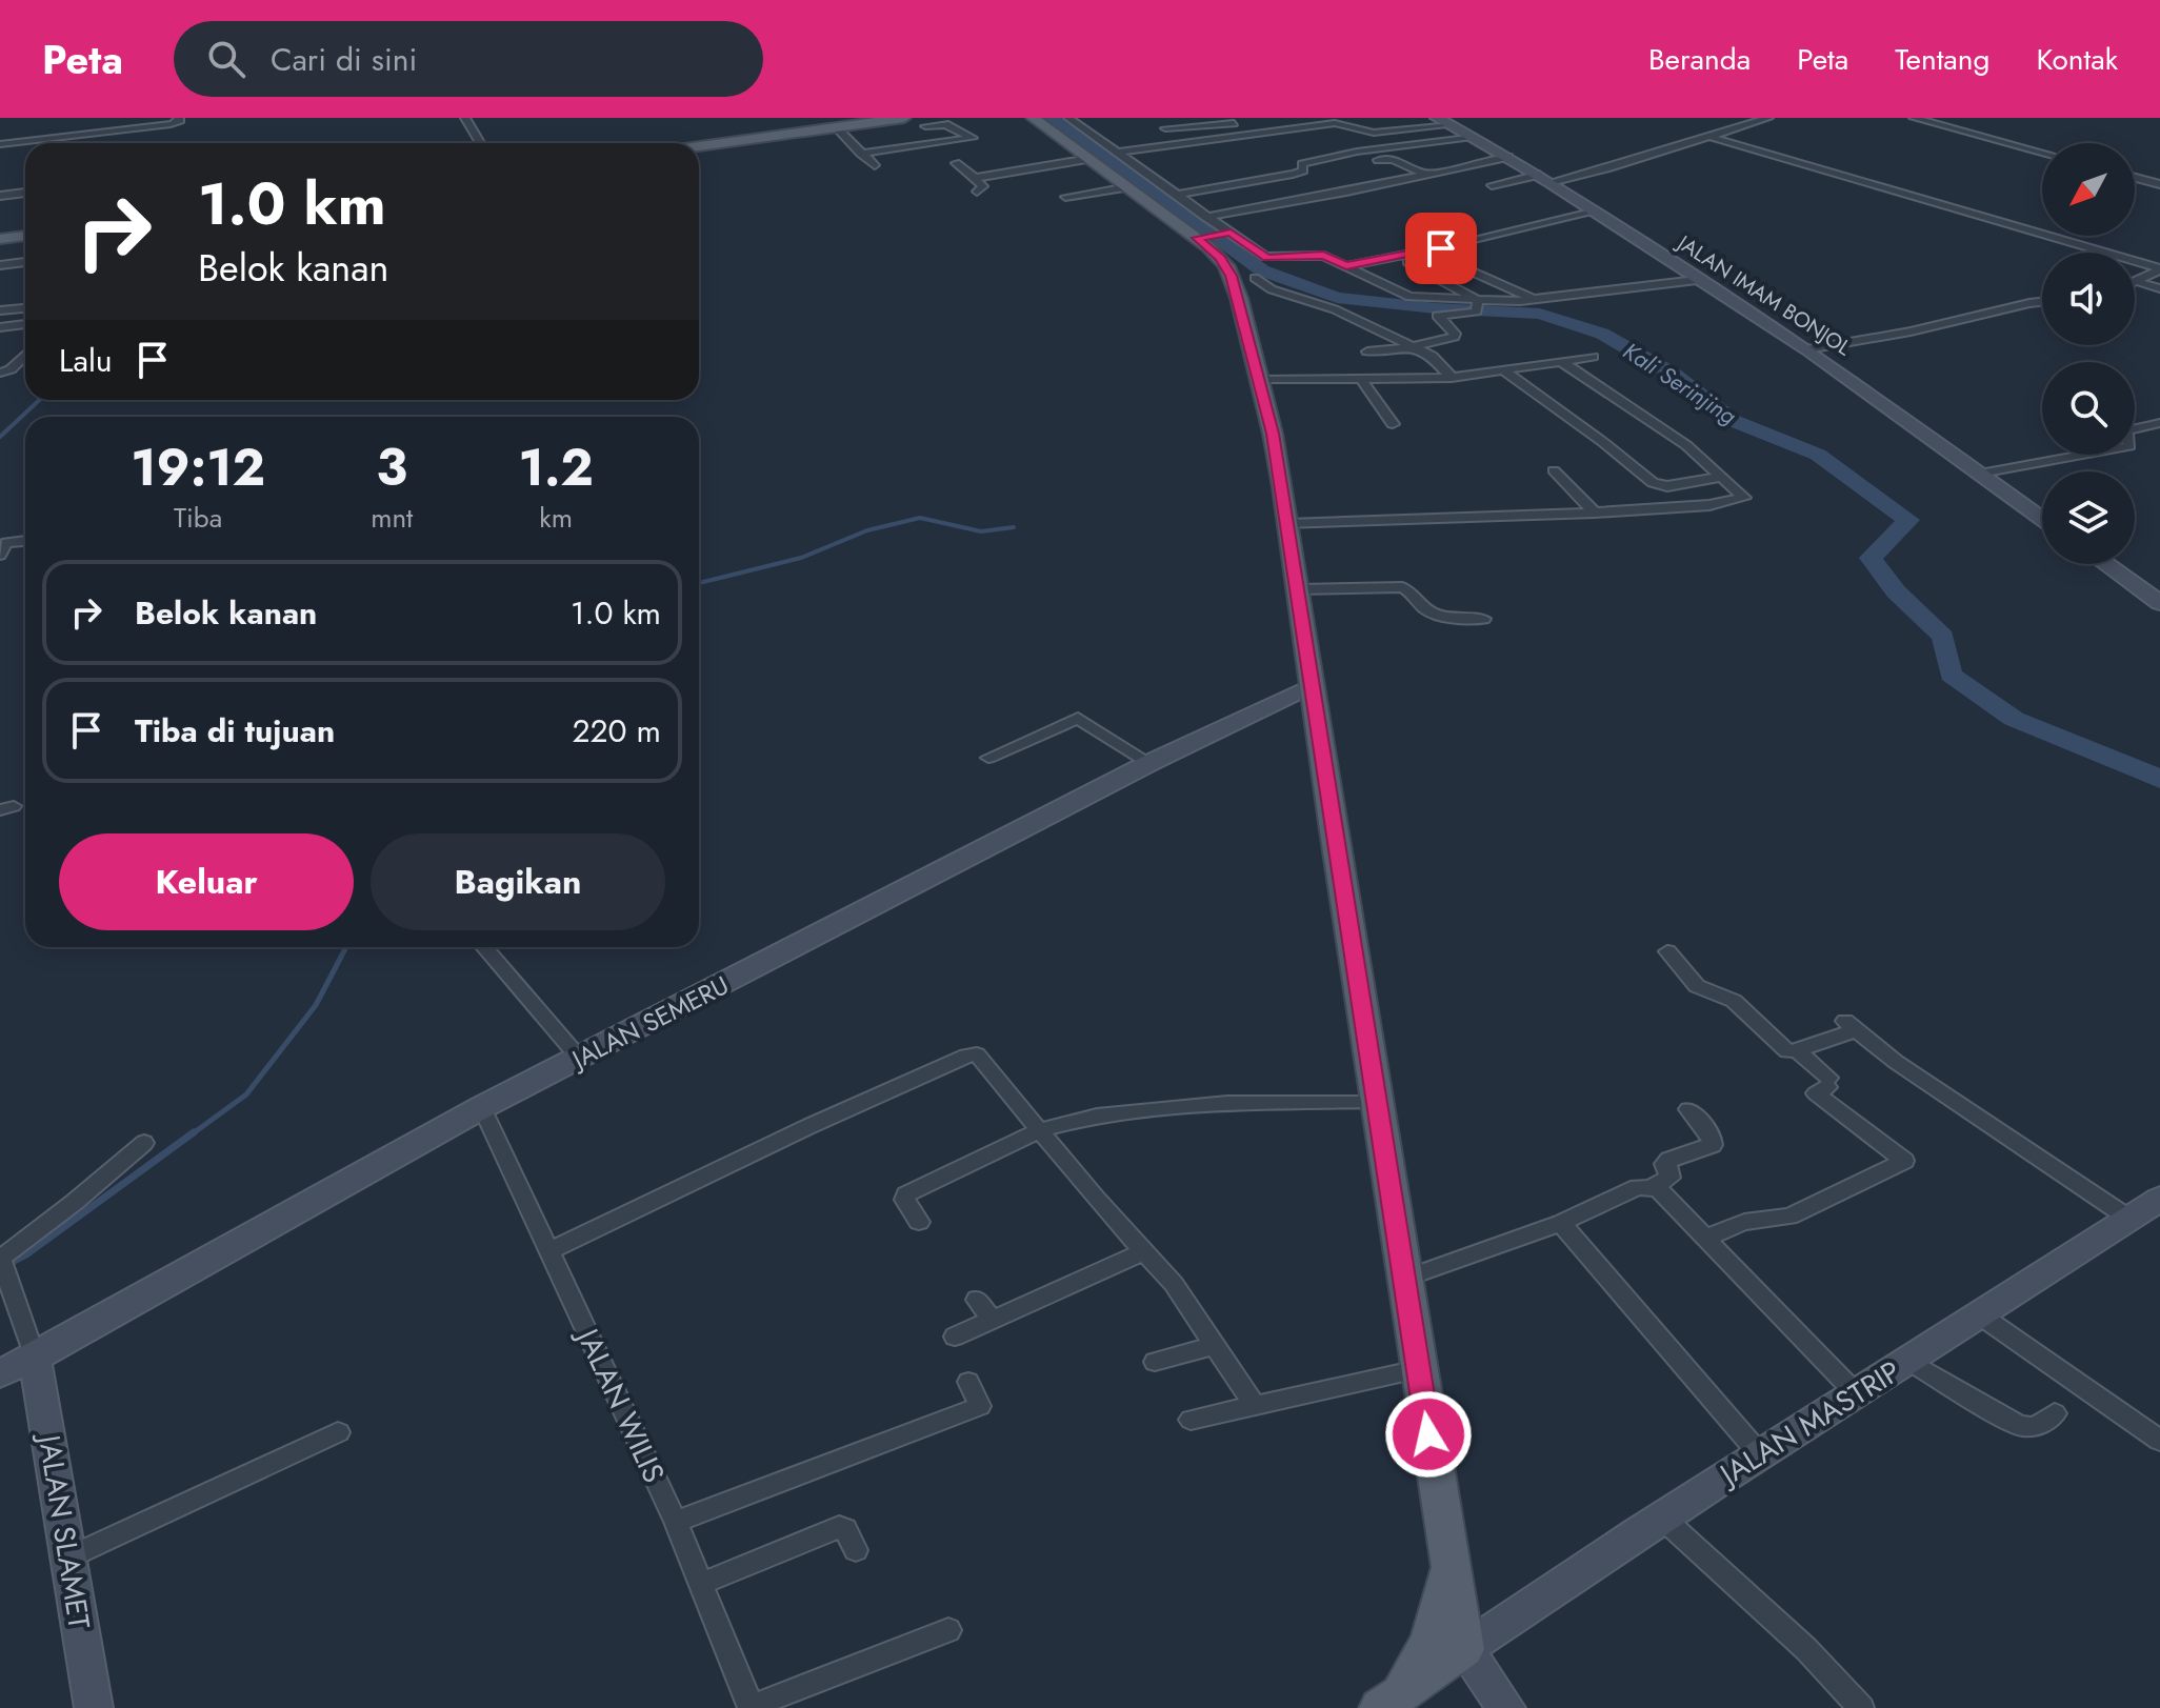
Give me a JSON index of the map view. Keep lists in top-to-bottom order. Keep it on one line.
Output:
{"streets":{"main road":["JALAN IMAM BONJOL","JALAN SEMERU","JALAN MASTRIP","JALAN SLAMET"],"street":["JALAN WILIS"]},"crossings":[["JALAN SEMERU","JALAN WILIS"],["JALAN SEMERU","JALAN SLAMET"]],"water":["Kali Serinjing"],"north":"bottom left","page":{"header":"Peta","search":"Cari di sini","nav":["Beranda","Peta","Tentang","Kontak"],"turn":["1.0 km","Belok kanan"],"then":"Lalu","eta":["19:12","Tiba","3","mnt","1.2","km"],"list":[{"name":"Belok kanan","value":"1.0 km"},{"name":"Tiba di tujuan","value":"220 m"}],"buttons":["Keluar","Bagikan"]}}
